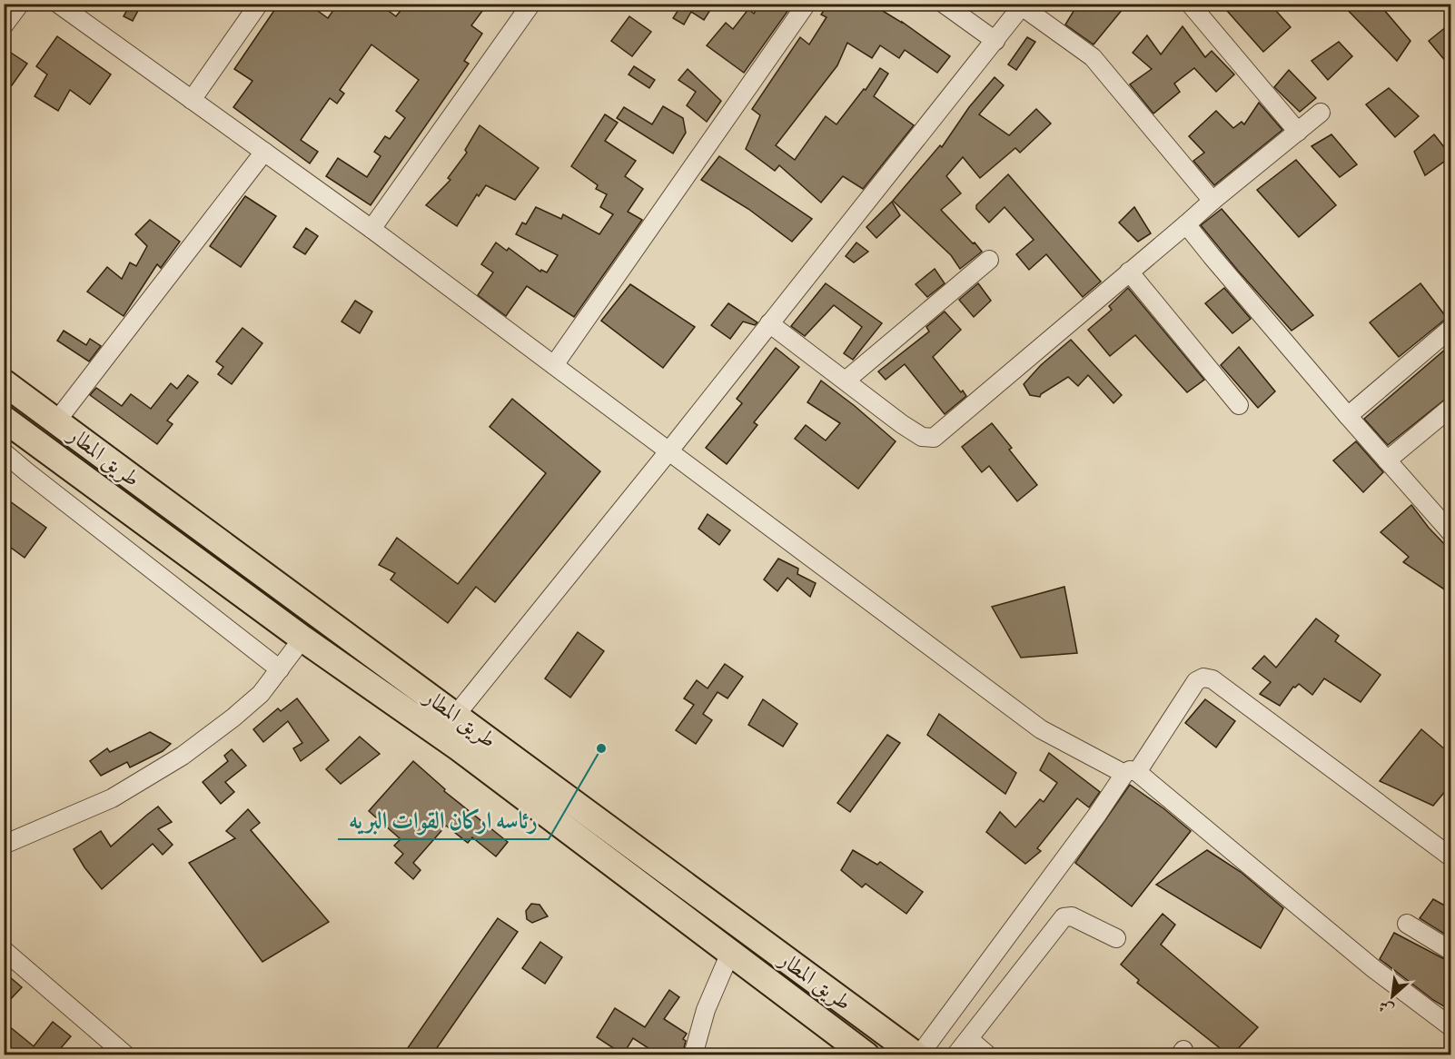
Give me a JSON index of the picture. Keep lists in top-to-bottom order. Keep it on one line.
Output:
{"streets":{"highway":["طريق المطار"]},"places":["رئاسه اركان القوات البريه"],"north":"bottom left"}
